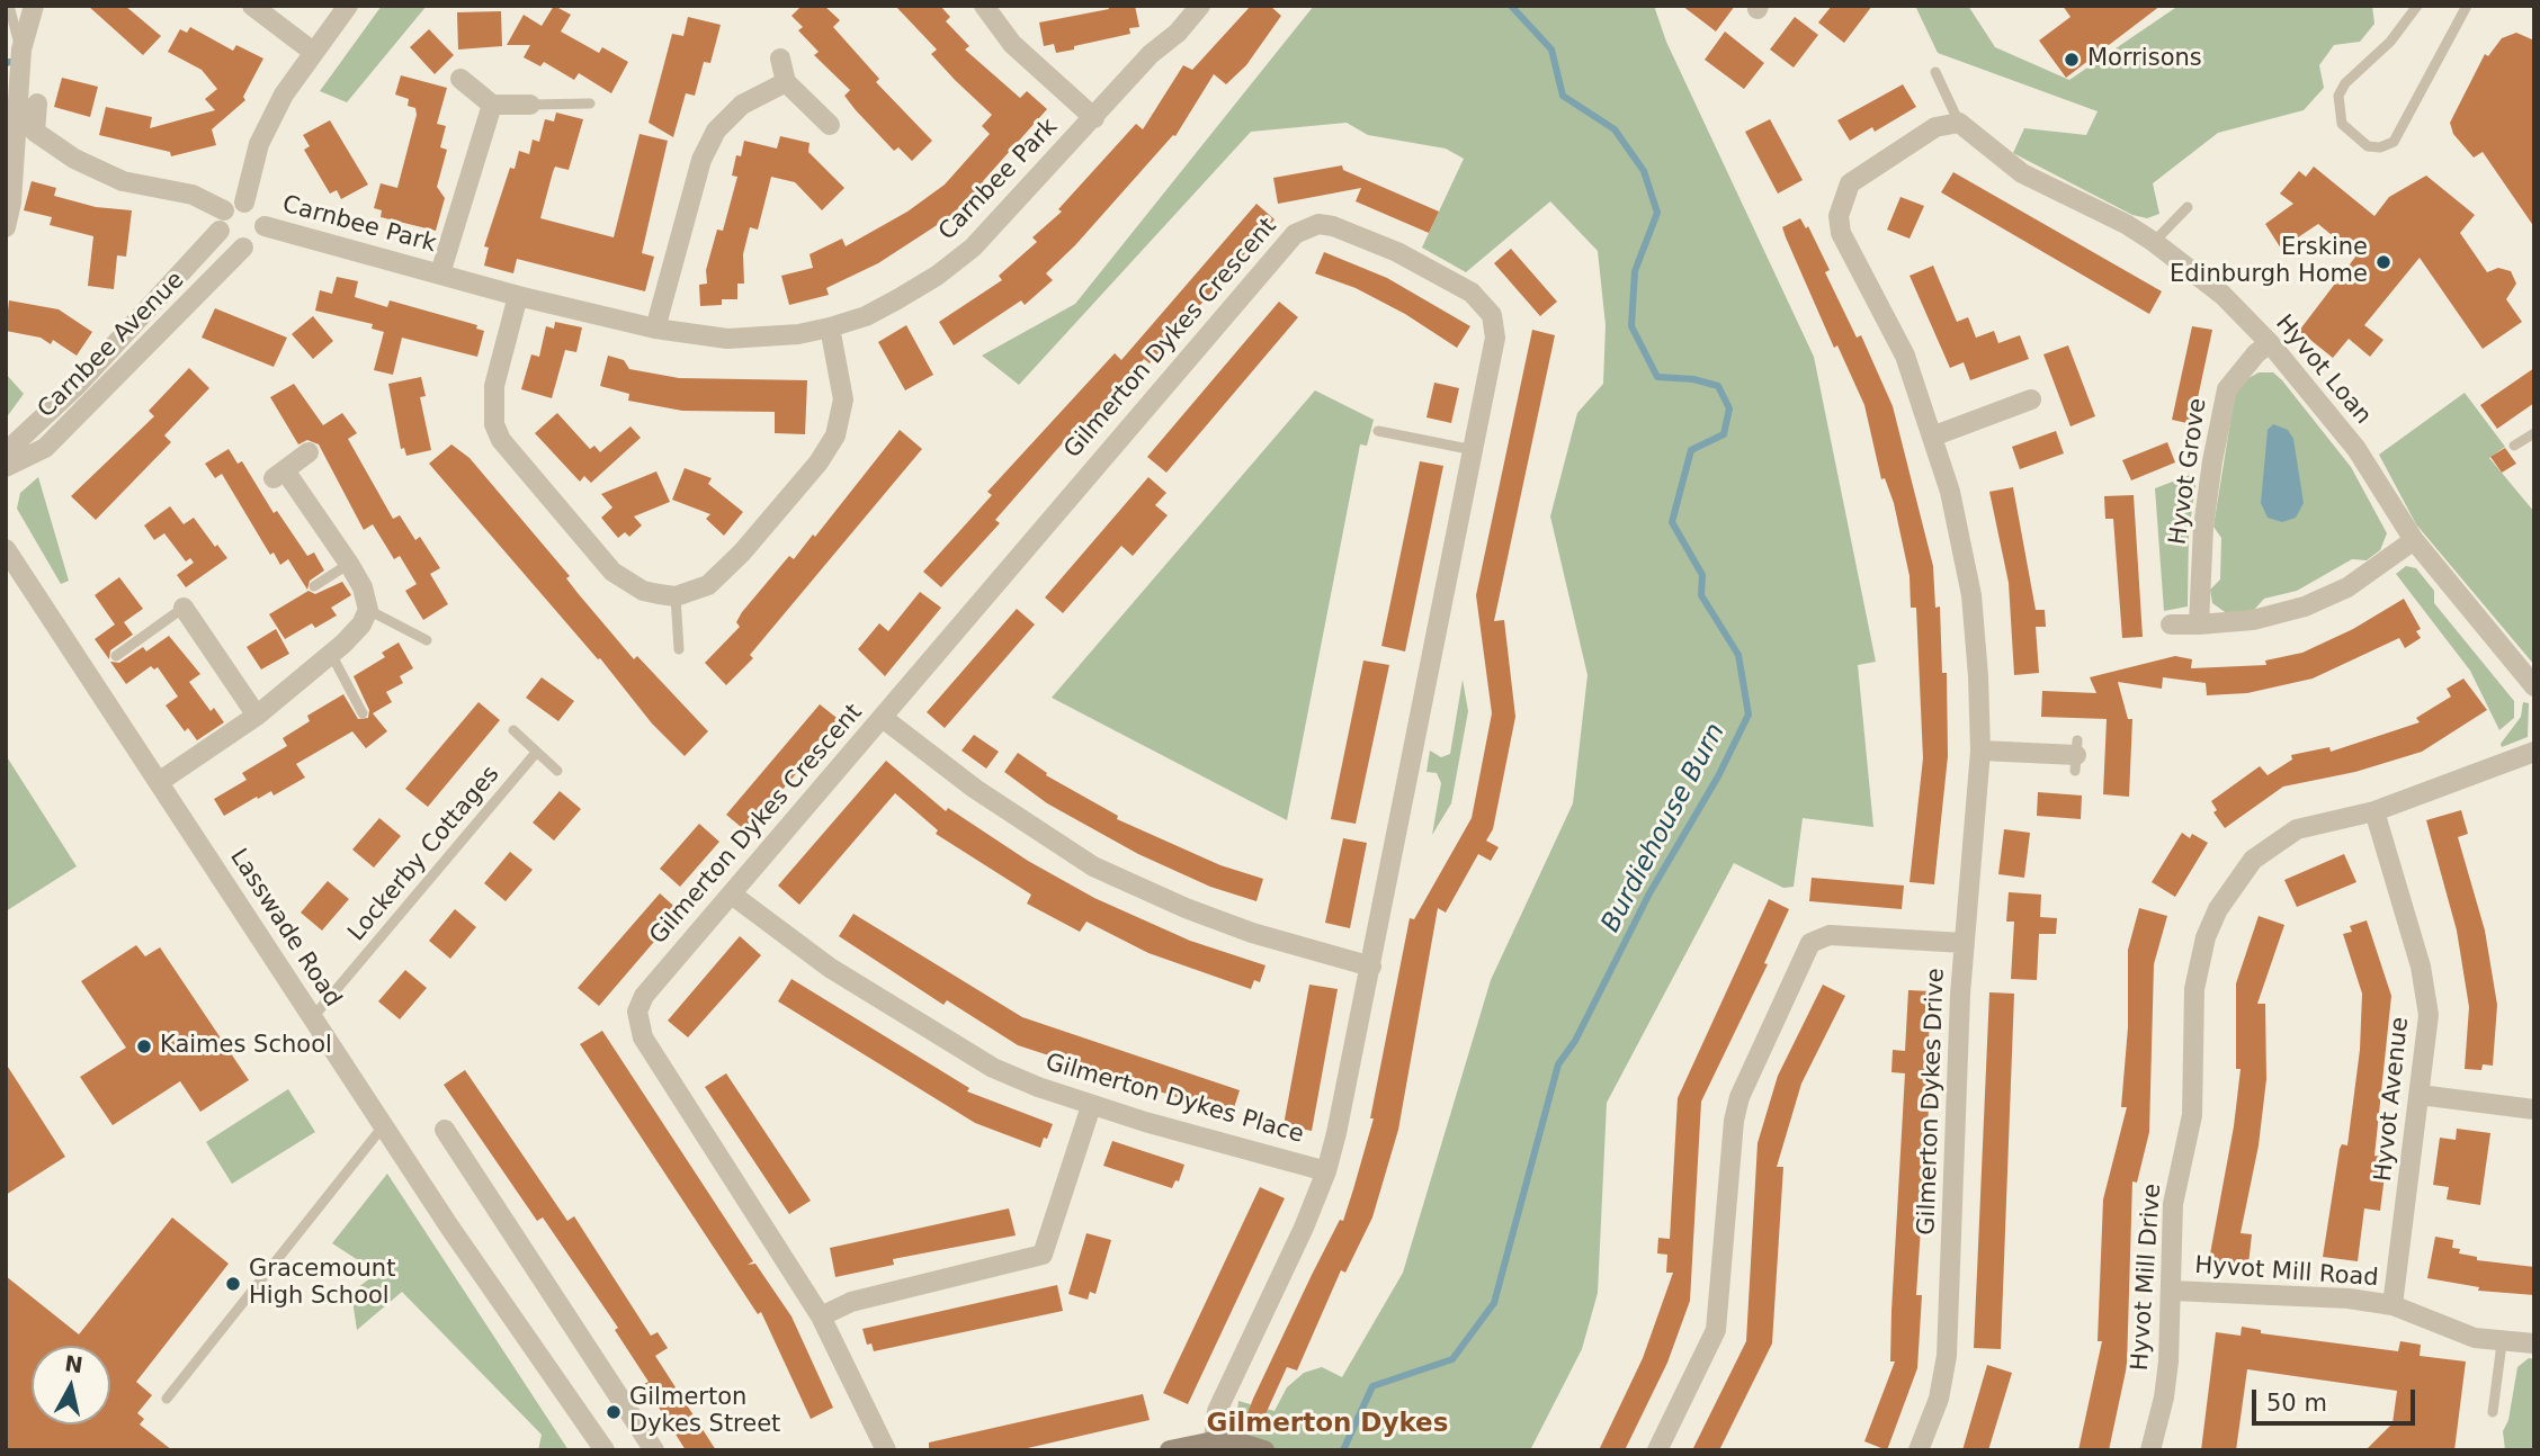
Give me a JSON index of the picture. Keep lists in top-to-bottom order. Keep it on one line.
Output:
{"streets":{"street":["Carnbee Park","Gilmerton Dykes Crescent","Carnbee Avenue","Hyvot Loan","Hyvot Grove","Lasswade Road","Gilmerton Dykes Place","Hyvot Avenue","Gilmerton Dykes Drive","Hyvot Mill Road","Hyvot Mill Drive"],"lane":["Lockerby Cottages"]},"crossings":[["Carnbee Park","Carnbee Avenue"],["Gilmerton Dykes Crescent","Gilmerton Dykes Place"],["Hyvot Loan","Hyvot Grove"],["Hyvot Loan","Gilmerton Dykes Drive"],["Lockerby Cottages","Lasswade Road"],["Hyvot Avenue","Hyvot Mill Road"],["Hyvot Avenue","Hyvot Mill Drive"],["Hyvot Mill Road","Hyvot Mill Drive"]],"districts":["Gilmerton Dykes"],"water":["Burdiehouse Burn"],"places":["Morrisons","Erskine Edinburgh Home","Kaimes School","Gracemount High School","Gilmerton Dykes Street"],"scale_bar":"50 m","north":"top"}
